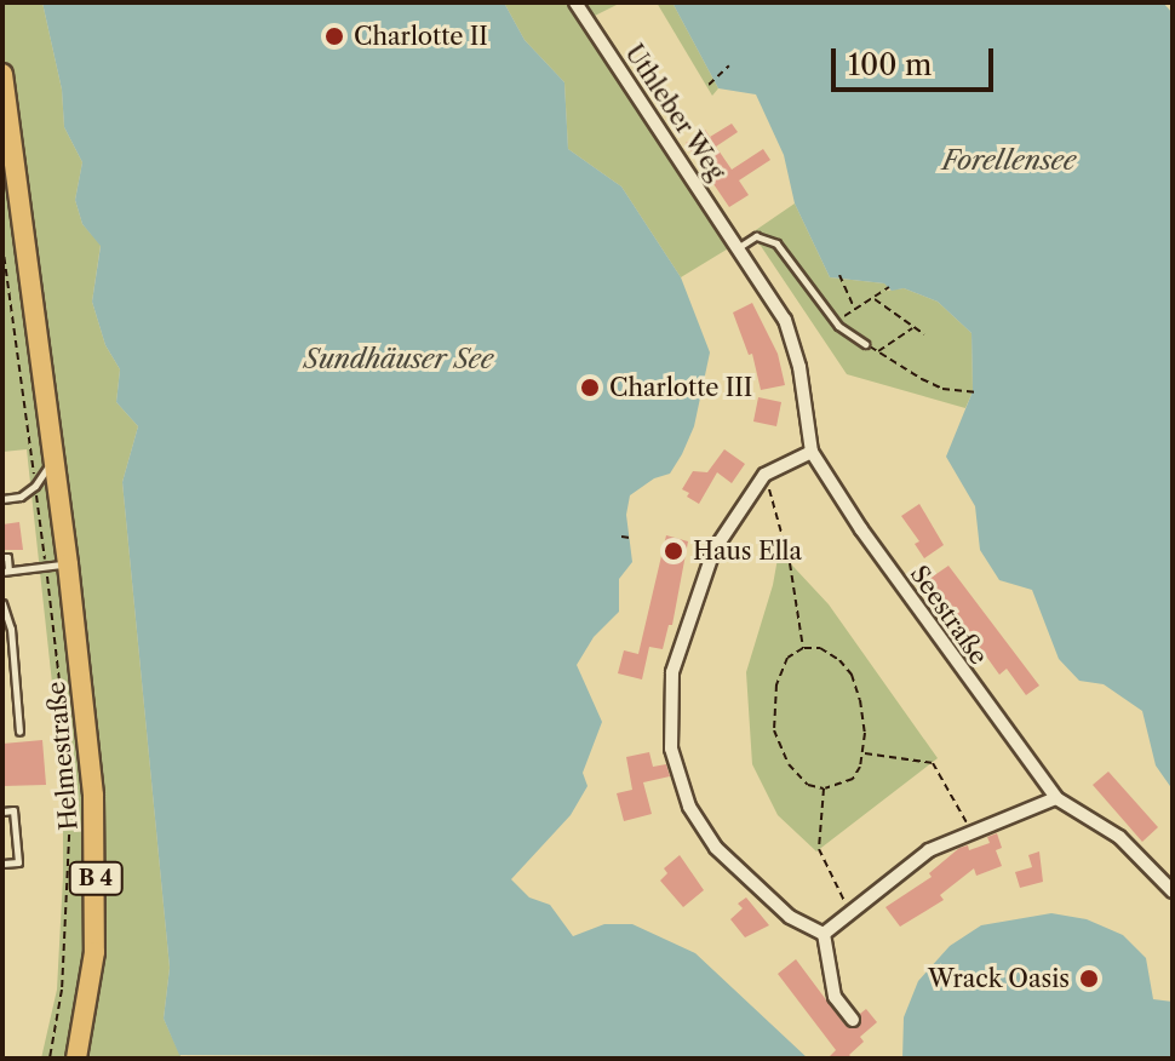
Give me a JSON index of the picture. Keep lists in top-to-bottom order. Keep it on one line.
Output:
{"streets":{"main road":["Helmestraße","B 4"],"street":["Uthleber Weg","Seestraße"]},"crossings":[["Uthleber Weg","Seestraße"]],"water":["Forellensee","Sundhäuser See"],"places":["Charlotte II","Charlotte III","Haus Ella","Wrack Oasis"],"scale_bar":"100 m"}
